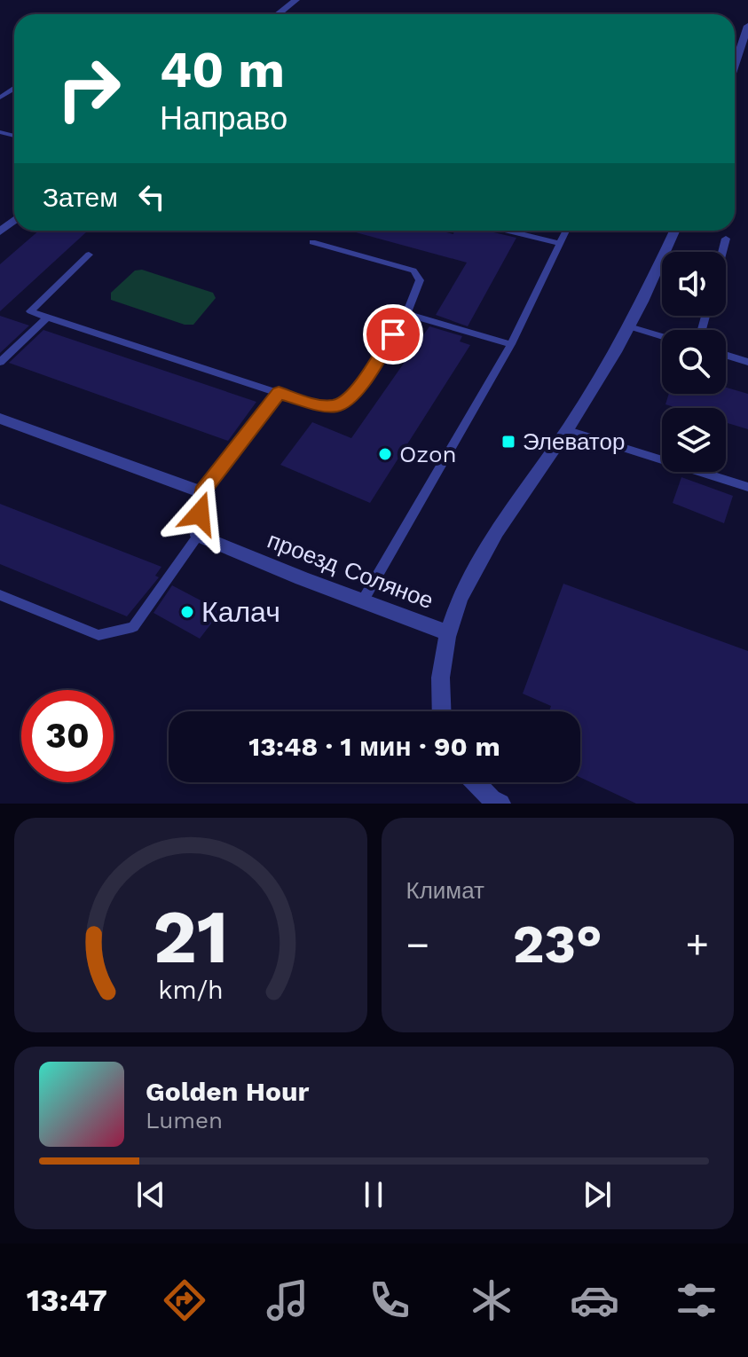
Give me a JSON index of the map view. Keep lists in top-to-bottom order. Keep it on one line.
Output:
{"streets":{"street":["проезд Соляное"]},"places":{"transit":["Элеватор"],"other":["Ozon","Калач"]},"page":{"turn":["40 m","Направо"],"then":"Затем","limit":"30","trip":"13:48 · 1 мин · 90 m","tile":"Климат","heat":["−","23°","+"],"song":["Golden Hour","Lumen"],"tabs":"13:47","gauge":["21","km/h"]}}
